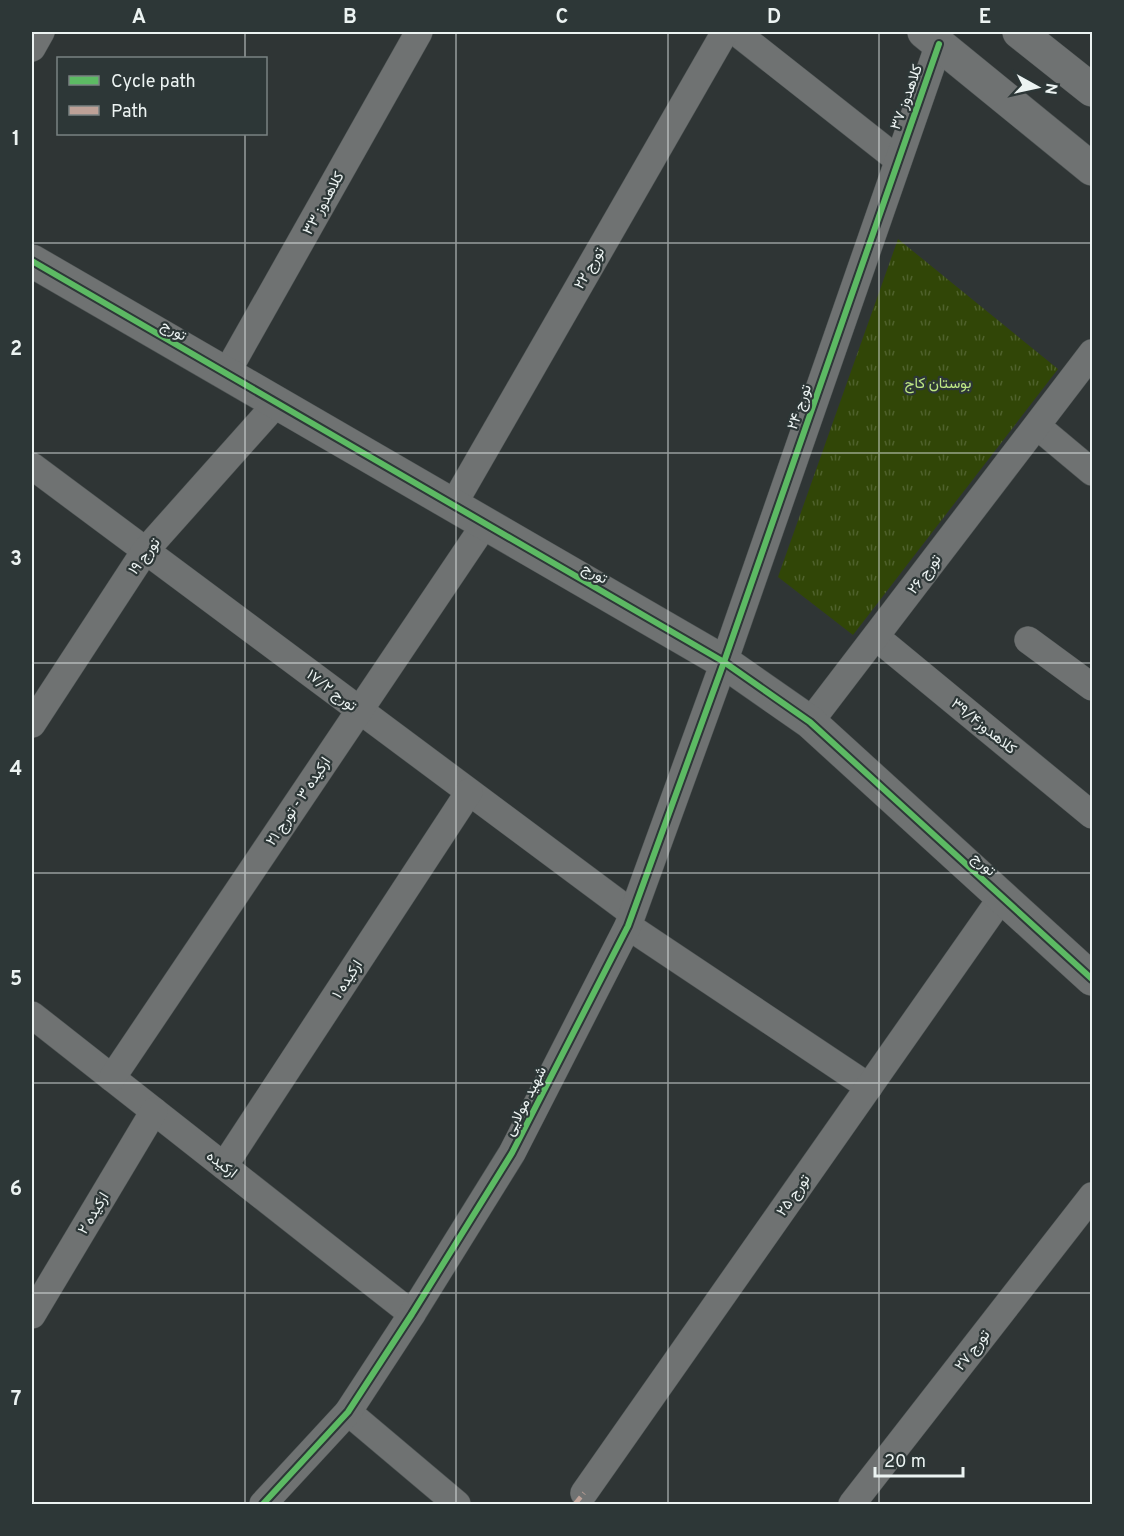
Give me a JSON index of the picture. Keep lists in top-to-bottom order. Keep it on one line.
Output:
{"streets":{"street":["کلاهدوز ۳۷","کلاهدوز ۳۳","تورج ۲۲","تورج","تورج ۲۴","تورج ۱۹","تورج ۲۶","تورج ۱۷/۲","کلاهدوز۳۹/۴","ارکیده ۳ - تورج ۲۱","ارکیده ۱","شهید مولایی","ارکیده","تورج ۲۵","ارکیده ۲","تورج ۲۷"]},"crossings":[["کلاهدوز ۳۷","تورج ۲۴"],["کلاهدوز ۳۳","تورج"],["تورج ۲۲","تورج"],["تورج","تورج ۲۴"],["تورج","تورج ۱۹"],["تورج","تورج ۲۶"],["تورج","ارکیده ۳ - تورج ۲۱"],["تورج","شهید مولایی"],["تورج","تورج ۲۵"],["تورج ۲۴","شهید مولایی"],["تورج ۱۹","تورج ۱۷/۲"],["تورج ۲۶","کلاهدوز۳۹/۴"],["تورج ۱۷/۲","ارکیده ۳ - تورج ۲۱"],["تورج ۱۷/۲","ارکیده ۱"],["تورج ۱۷/۲","شهید مولایی"],["تورج ۱۷/۲","تورج ۲۵"],["ارکیده ۳ - تورج ۲۱","ارکیده"],["ارکیده ۱","ارکیده"],["شهید مولایی","ارکیده"],["ارکیده","ارکیده ۲"]],"parks":["بوستان کاج"],"legend":["Cycle path","Path"],"scale_bar":"20 m","north":"right","grid":{"columns":["A","B","C","D","E"],"rows":["1","2","3","4","5","6","7"]}}
